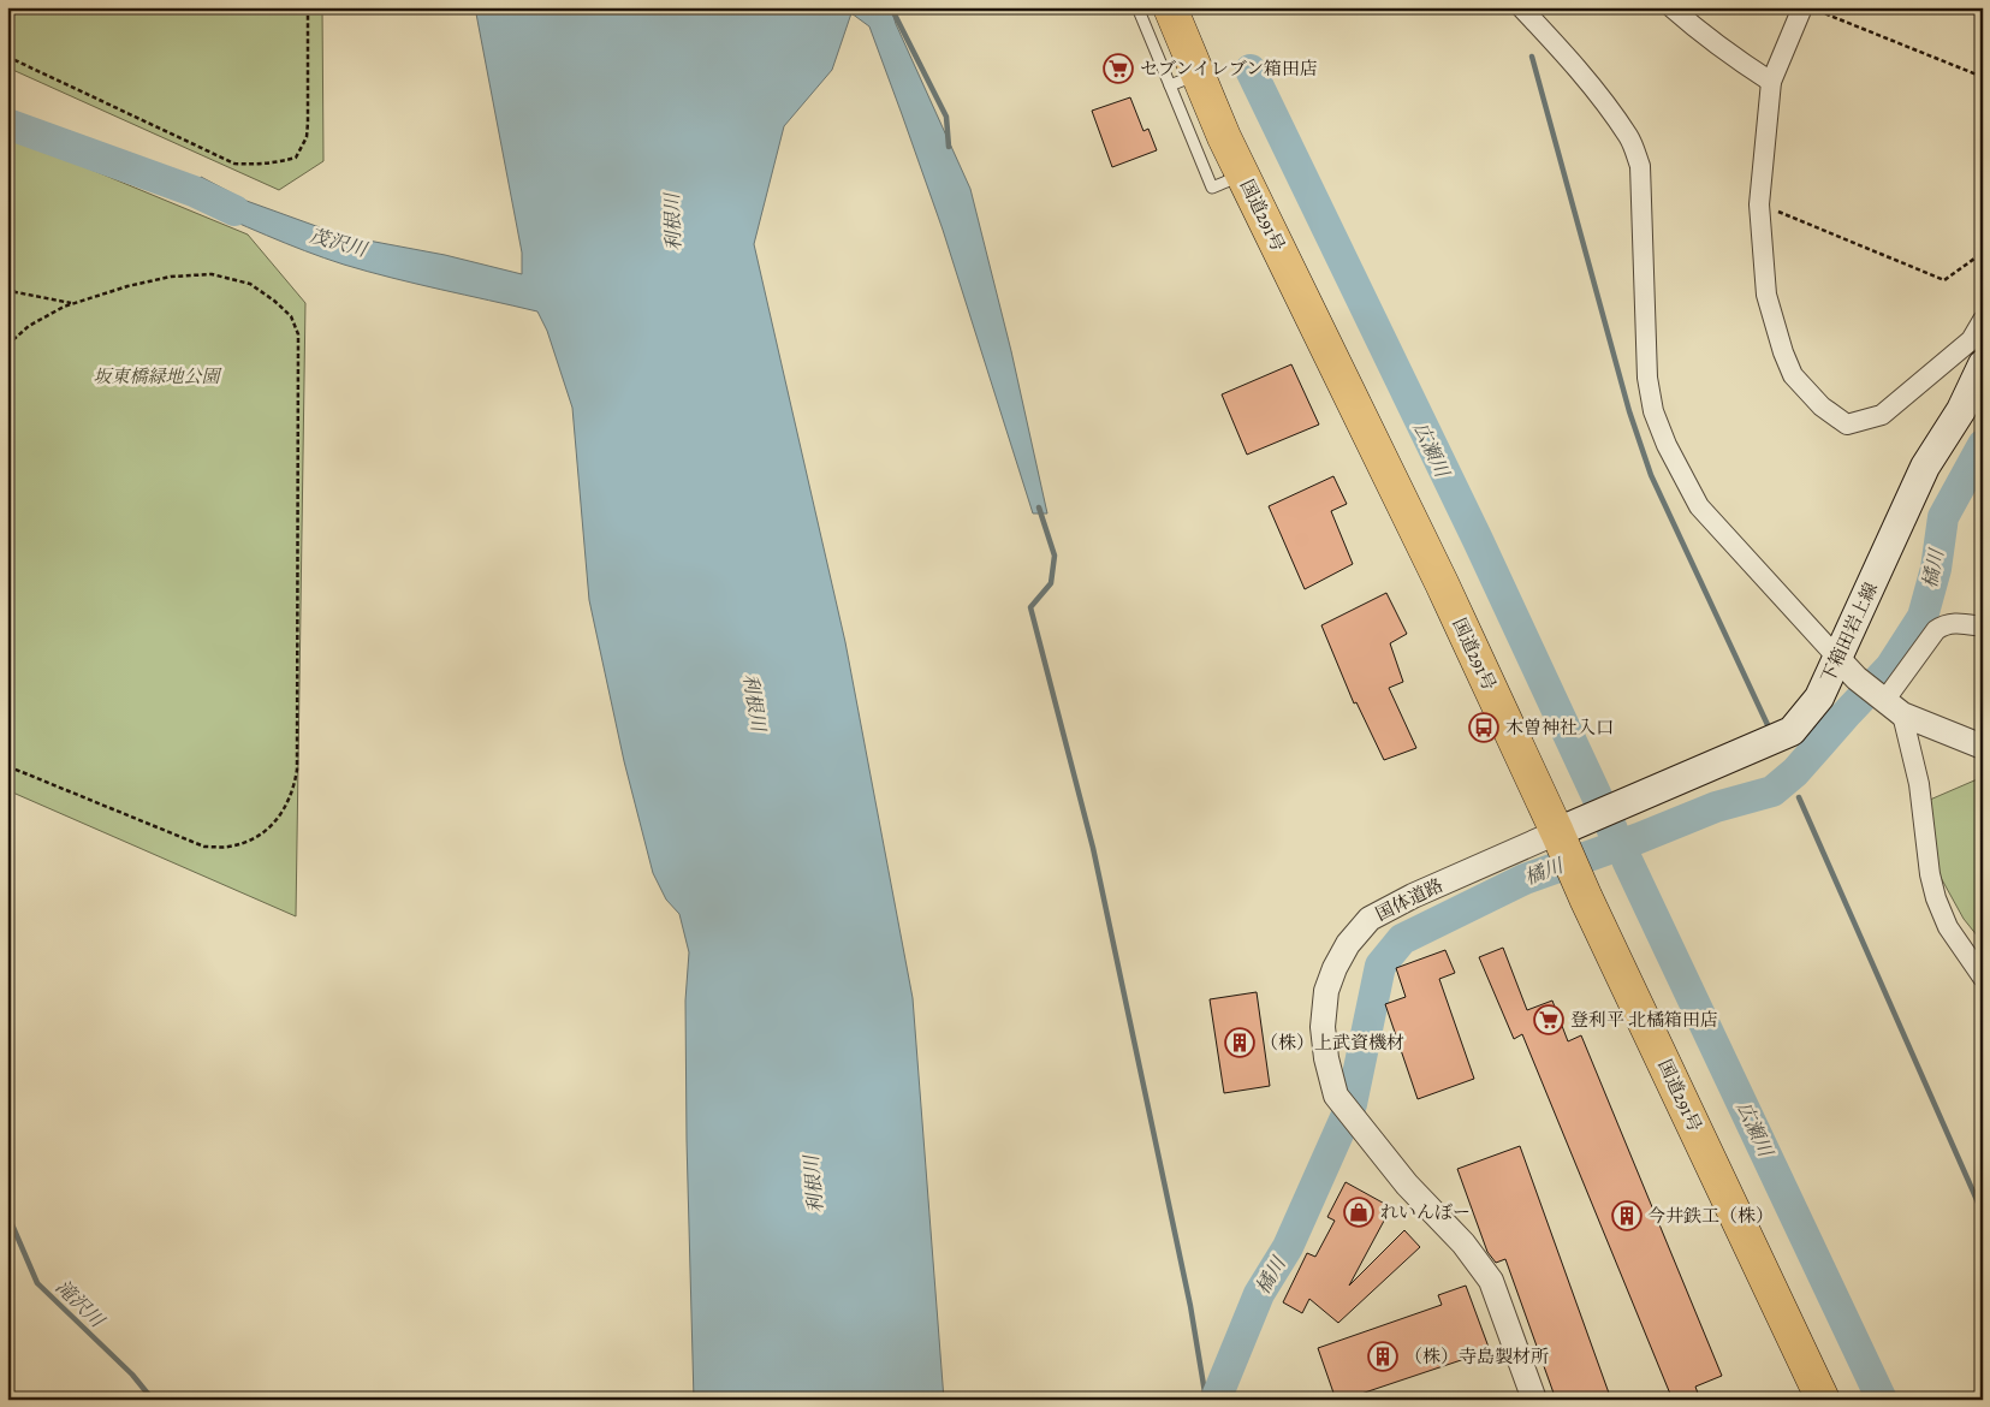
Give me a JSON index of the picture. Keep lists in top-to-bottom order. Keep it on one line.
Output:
{"streets":{"highway":["国道291号"],"main road":["下箱田岩上線"],"street":["国体道路"]},"crossings":[["国道291号","下箱田岩上線"],["国道291号","国体道路"],["下箱田岩上線","国体道路"]],"water":["利根川","茂沢川","広瀬川","橘川","滝沢川"],"parks":["坂東橋緑地公園"],"places":{"supermarket":["セブンイレブン箱田店","登利平 北橘箱田店"],"bus stop":["木曽神社入口"],"building":["（株）上武資機材","今井鉄工（株）","（株）寺島製材所"],"shop":["れいんぼー"]}}
